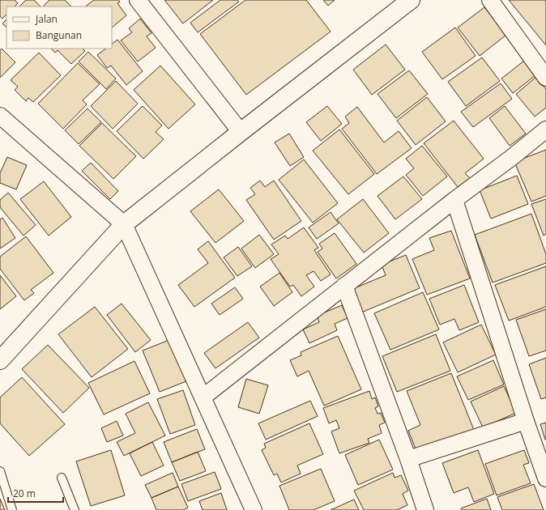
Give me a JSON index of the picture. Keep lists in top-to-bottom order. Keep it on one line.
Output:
{"legend":["Jalan","Bangunan"],"scale_bar":"20 m"}
